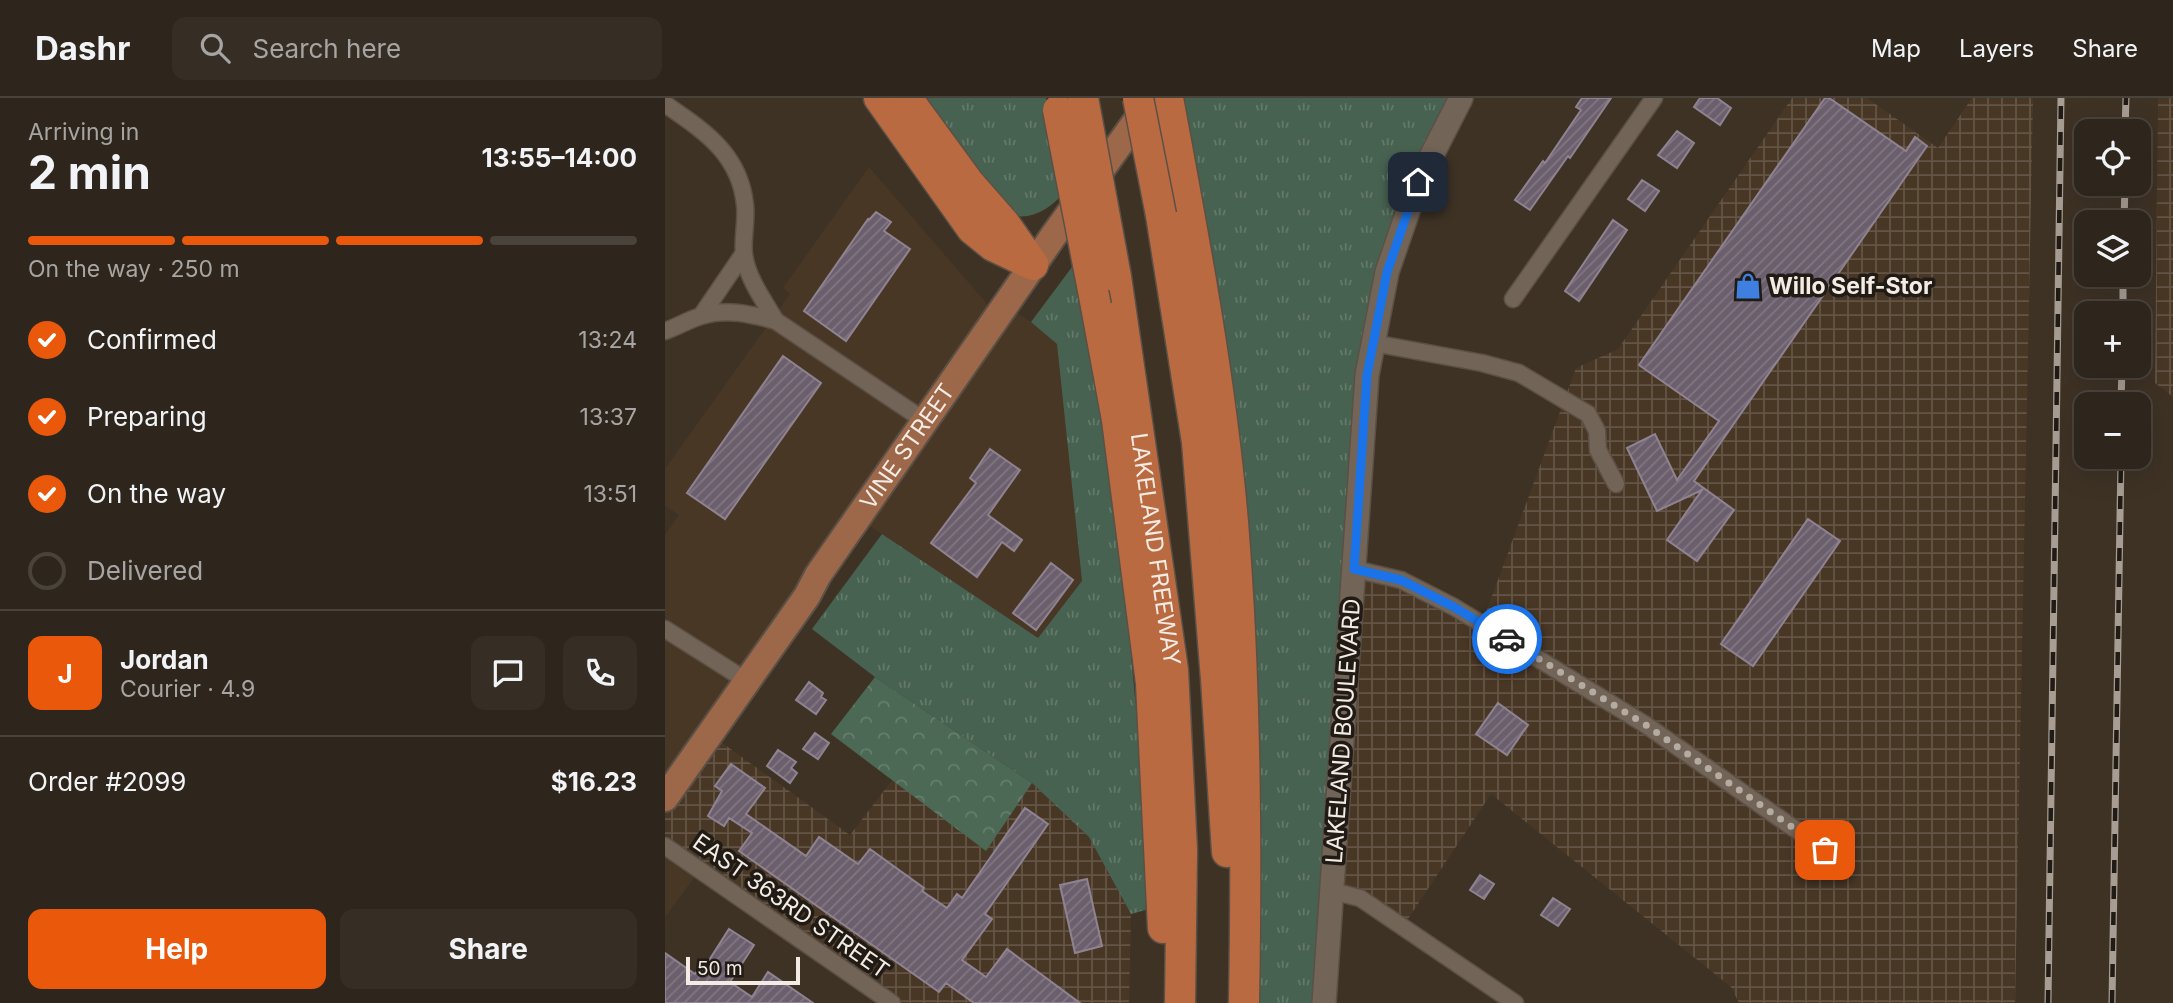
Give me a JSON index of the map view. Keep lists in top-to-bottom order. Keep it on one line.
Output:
{"streets":{"highway":["LAKELAND FREEWAY"],"main road":["VINE STREET"],"street":["LAKELAND BOULEVARD","EAST 363RD STREET"]},"places":{"shop":["Willo Self-Stor"]},"scale_bar":"50 m","page":{"header":"Dashr","search":"Search here","nav":["Map","Layers","Share"],"heading":["2 min","Arriving in","13:55–14:00"],"panel":["Jordan","Courier · 4.9","Order #2099","$16.23"],"map_buttons":["+","−"],"bar":"On the way · 250 m","list":[["Confirmed","13:24"],["Preparing","13:37"],["On the way","13:51"],"Delivered"],"round":"J","buttons":["Help","Share"],"scale":"50 m"}}
